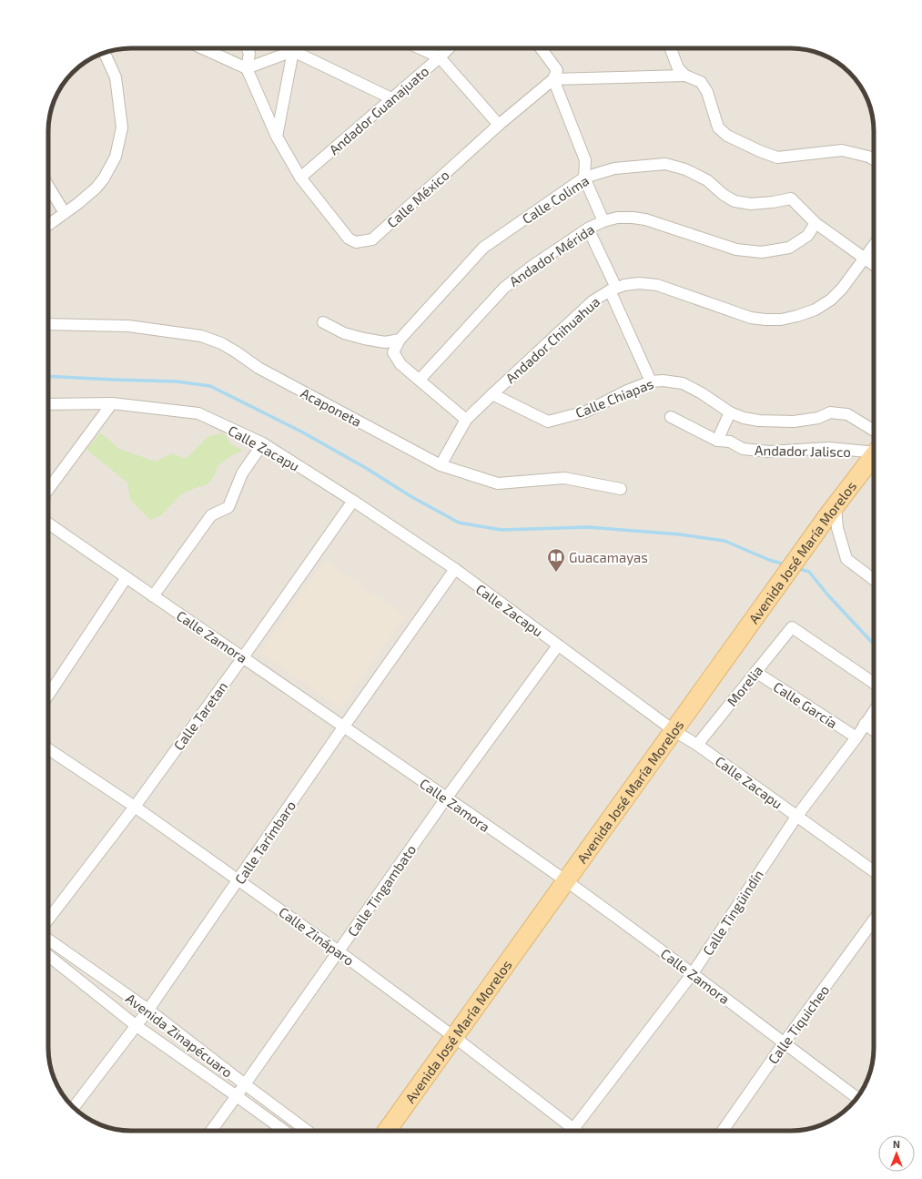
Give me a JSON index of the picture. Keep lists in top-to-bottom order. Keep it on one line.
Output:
{"streets":{"main road":["Avenida José María Morelos"],"street":["Andador Guanajuato","Calle México","Calle Colima","Andador Mérida","Andador Chihuahua","Calle Chiapas","Acaponeta","Calle Zacapu","Andador Jalisco","Calle Zamora","Morelia","Calle García","Calle Taretan","Calle Tarímbaro","Calle Tingambato","Calle Tingüindín","Calle Zináparo","Calle Tiquicheo","Avenida Zinapécuaro"]},"crossings":[["Andador Guanajuato","Calle México"],["Calle Colima","Andador Mérida"],["Andador Chihuahua","Calle Chiapas"],["Andador Chihuahua","Acaponeta"],["Calle Zacapu","Avenida José María Morelos"],["Calle Zacapu","Morelia"],["Calle Zacapu","Calle Taretan"],["Calle Zacapu","Calle Tarímbaro"],["Calle Zacapu","Calle Tingambato"],["Calle Zacapu","Calle Tingüindín"],["Avenida José María Morelos","Calle Zamora"],["Avenida José María Morelos","Calle Zináparo"],["Calle Zamora","Calle Taretan"],["Calle Zamora","Calle Tarímbaro"],["Calle Zamora","Calle Tingambato"],["Calle Zamora","Calle Tingüindín"],["Calle Zamora","Calle Tiquicheo"],["Morelia","Calle García"],["Calle García","Calle Tingüindín"],["Calle Taretan","Calle Zináparo"],["Calle Tarímbaro","Calle Zináparo"],["Calle Tarímbaro","Avenida Zinapécuaro"],["Calle Tingambato","Calle Zináparo"],["Calle Tingambato","Avenida Zinapécuaro"]],"places":{"library":["Guacamayas"]},"north":"top"}
